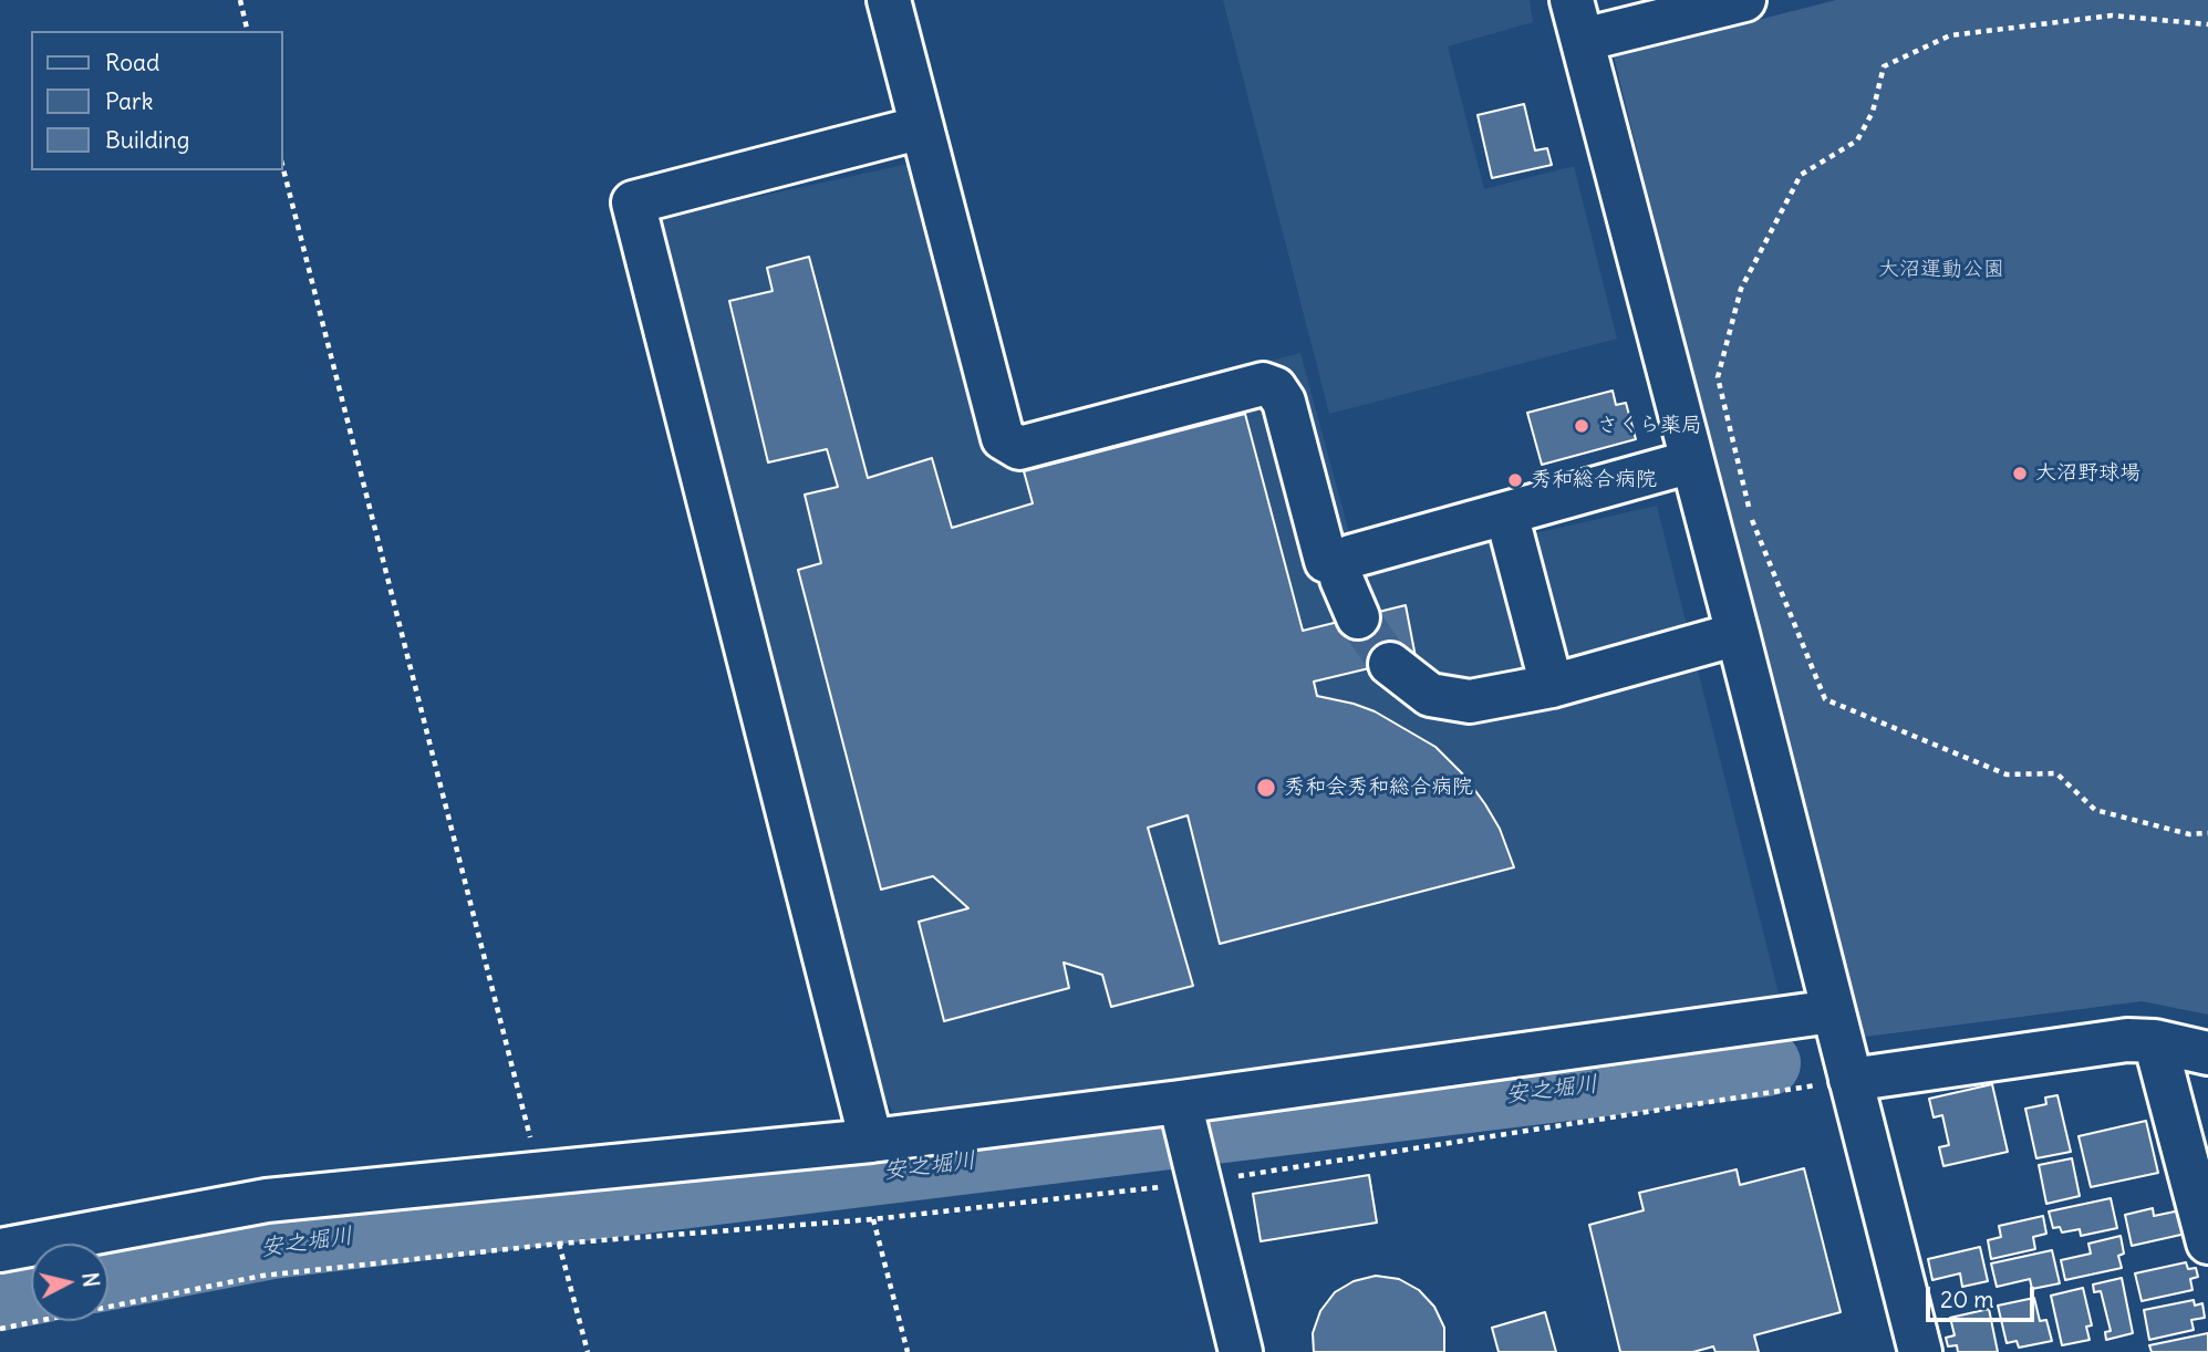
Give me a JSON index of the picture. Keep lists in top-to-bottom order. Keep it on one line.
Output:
{"water":["安之堀川"],"parks":["大沼運動公園"],"places":["さくら薬局","大沼野球場","秀和総合病院","秀和会秀和総合病院"],"legend":["Road","Park","Building"],"scale_bar":"20 m","north":"right"}
